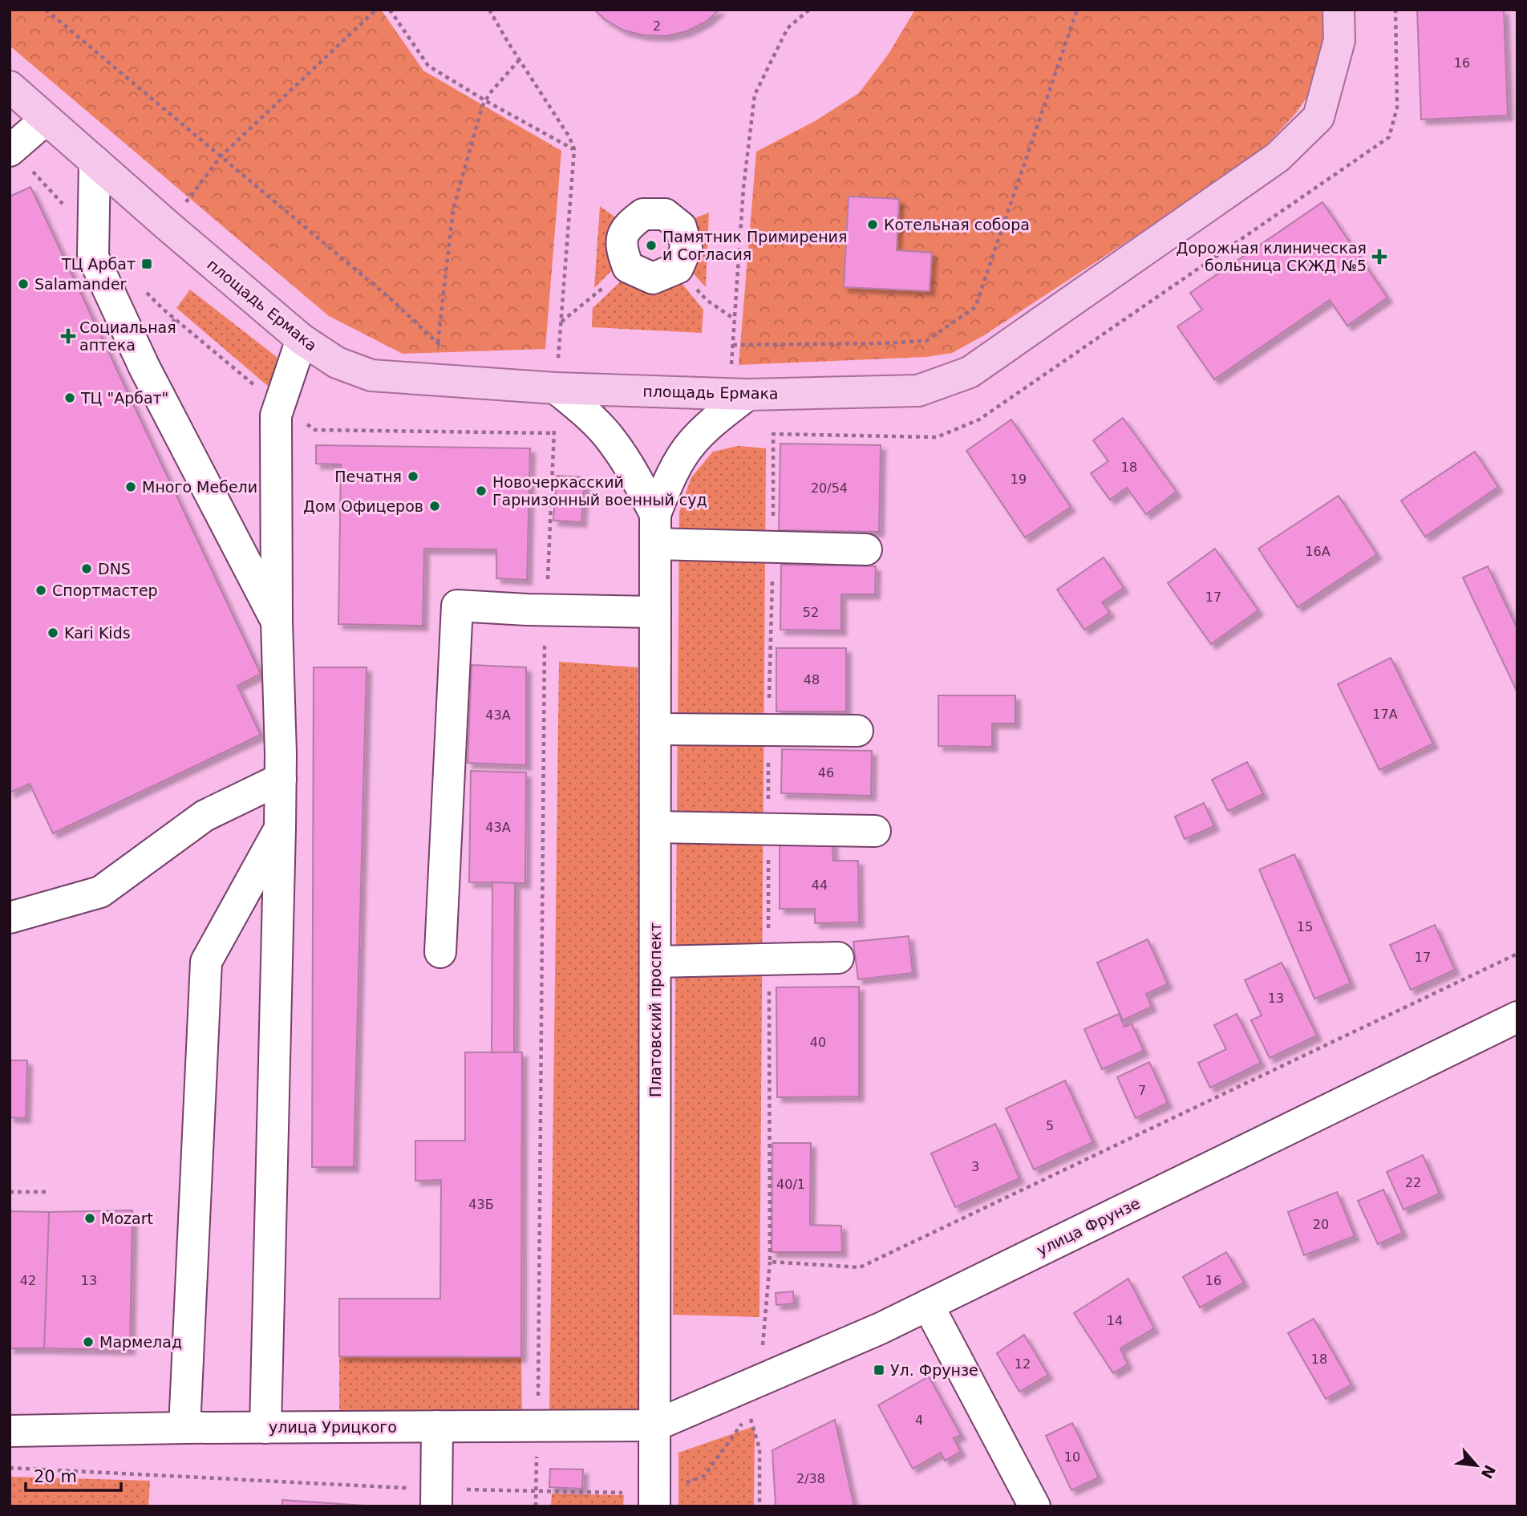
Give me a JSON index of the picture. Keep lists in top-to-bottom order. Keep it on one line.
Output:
{"streets":{"main road":["площадь Ермака"],"street":["Платовский проспект","улица Фрунзе","улица Урицкого"]},"crossings":[["площадь Ермака","Платовский проспект"],["Платовский проспект","улица Фрунзе"],["Платовский проспект","улица Урицкого"],["улица Фрунзе","улица Урицкого"]],"places":{"other":["Котельная собора","Памятник Примирения и Cогласия","Salamander","ТЦ \"Арбат\"","Печатня","Много Мебели","Новочеркасский Гарнизонный военный суд","Дом Офицеров","DNS","Спортмастер","Kari Kids","Mozart","Мармелад"],"health":["Дорожная клиническая больница СКЖД №5","Социальная аптека"],"transit":["ТЦ Арбат","Ул. Фрунзе"]},"house_numbers":["2","16","18","19","20/54","16А","17","52","48","17А","43А","46","43А","44","15","17","13","40","7","5","3","22","40/1","43Б","20","42","13","16","14","18","12","4","10","2/38"],"scale_bar":"20 m","north":"bottom right"}
